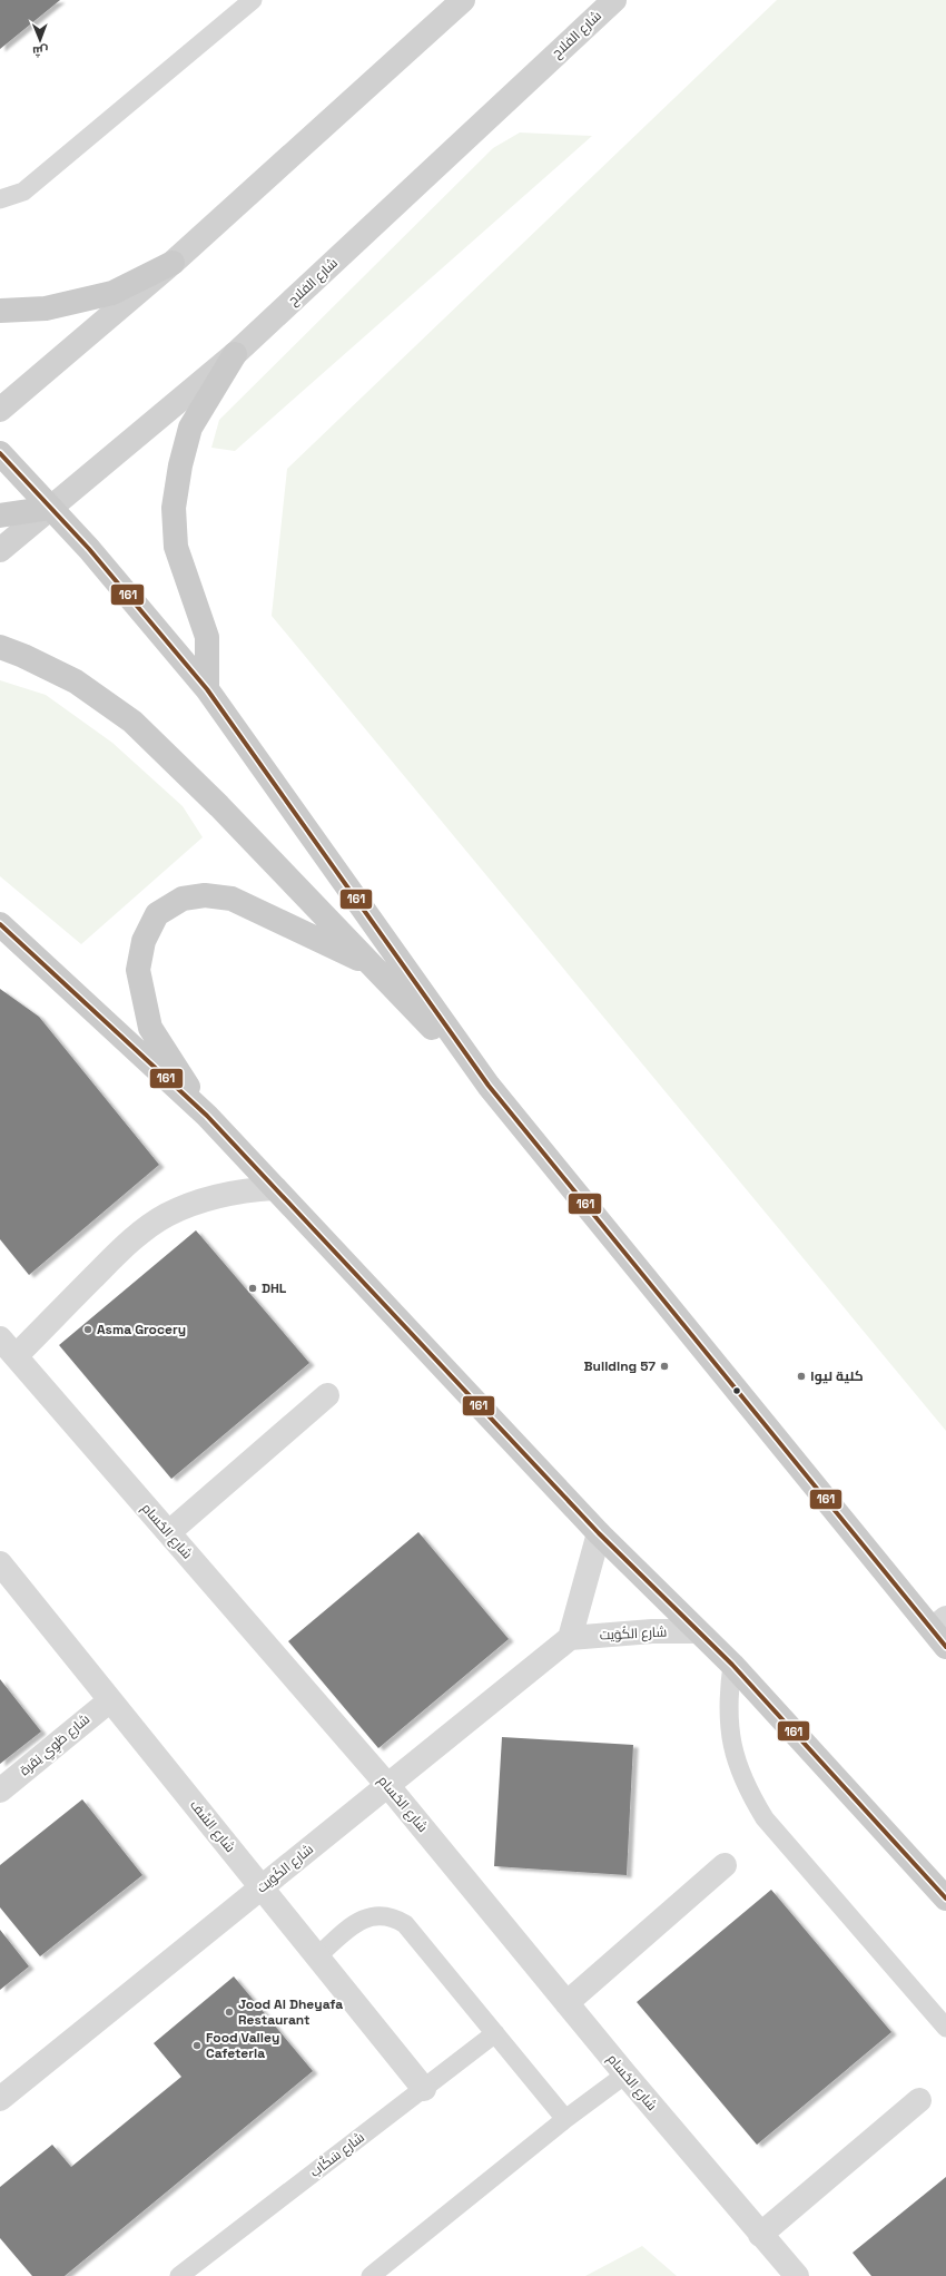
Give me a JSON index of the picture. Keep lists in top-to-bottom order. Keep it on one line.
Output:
{"streets":{"main road":["شارع الفلاح"],"street":["شارع الحُسام","شارع الكُوَيت","شارع طَوِي نِقرة","شارع السِّف"],"lane":["شارع سَكَّاب"]},"crossings":[["شارع الحُسام","شارع الكُوَيت"],["شارع الكُوَيت","شارع السِّف"],["شارع طَوِي نِقرة","شارع السِّف"],["شارع السِّف","شارع سَكَّاب"]],"places":["DHL","Asma Grocery","Building 57","كلية ليوا","Jood Al Dheyafa Restaurant","Food Valley Cafeteria"],"lines":["transit line 161"],"north":"bottom"}
